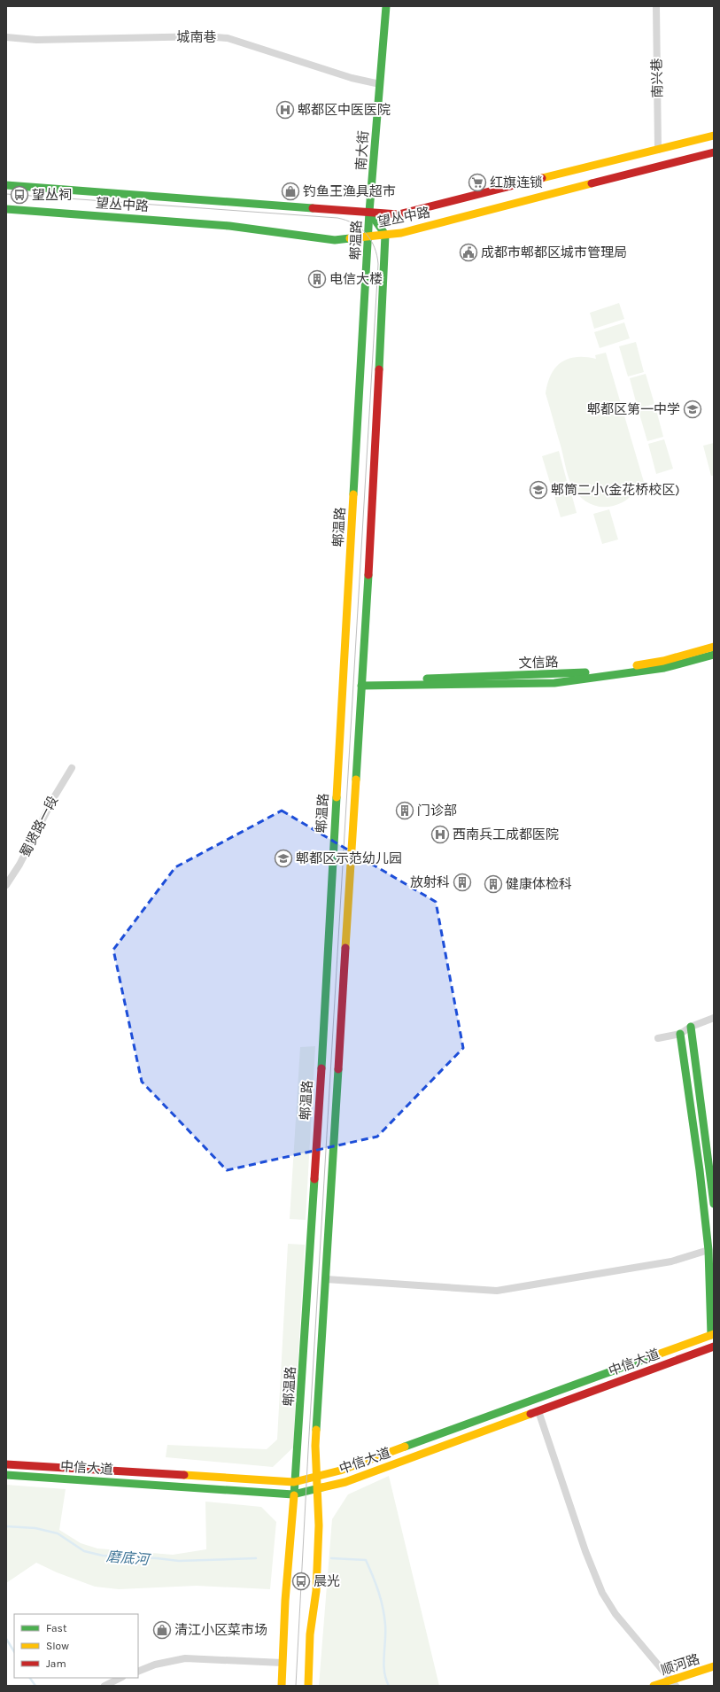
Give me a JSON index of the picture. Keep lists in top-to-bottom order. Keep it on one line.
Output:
{"streets":{"main road":["南大街","望丛中路","郫温路","文信路","中信大道","顺河路"],"street":["城南巷","南兴巷","蜀贤路一段"]},"crossings":[["城南巷","南大街"],["南兴巷","望丛中路"],["南大街","望丛中路"],["南大街","郫温路"],["望丛中路","郫温路"],["郫温路","中信大道"]],"water":["磨底河"],"places":{"hospital":["郫都区中医医院","西南兵工成都医院"],"supermarket":["红旗连锁"],"shop":["钓鱼王渔具超市","清江小区菜市场"],"bus stop":["望丛祠","晨光"],"public building":["成都市郫都区城市管理局"],"building":["电信大楼","门诊部","放射科","健康体检科"],"school or university":["郫都区第一中学","郫筒二小(金花桥校区)","郫都区示范幼儿园"]},"legend":["Fast","Slow","Jam"]}
